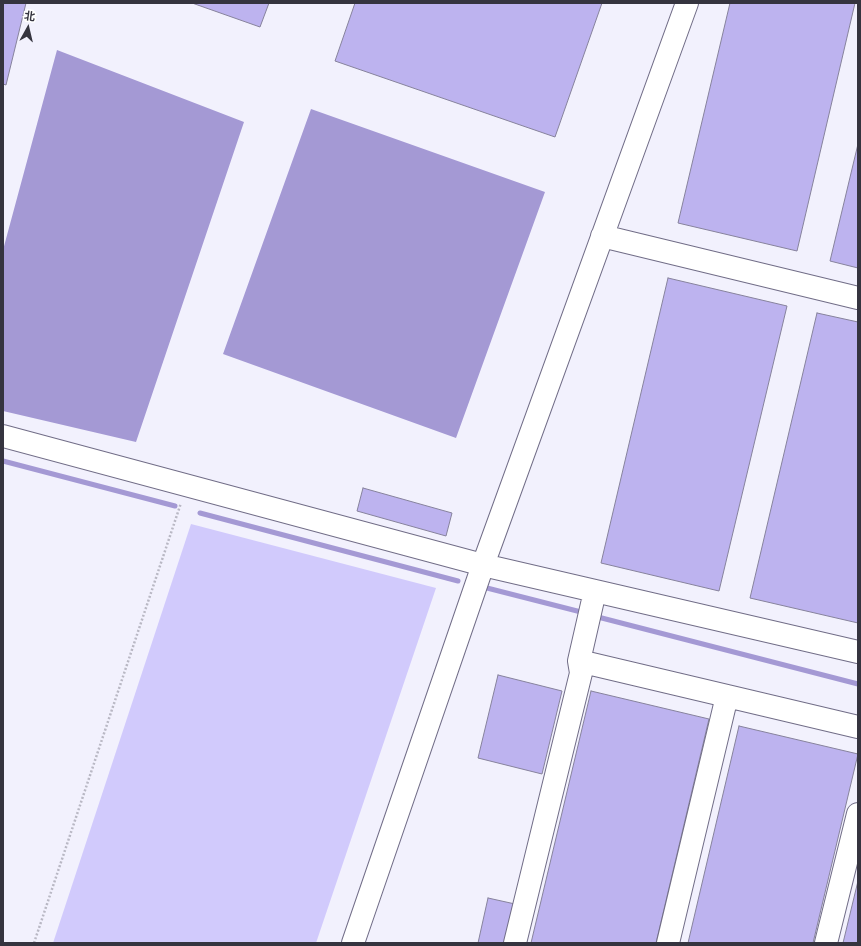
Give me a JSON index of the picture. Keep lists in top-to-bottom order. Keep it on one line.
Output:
{"north":"top"}
